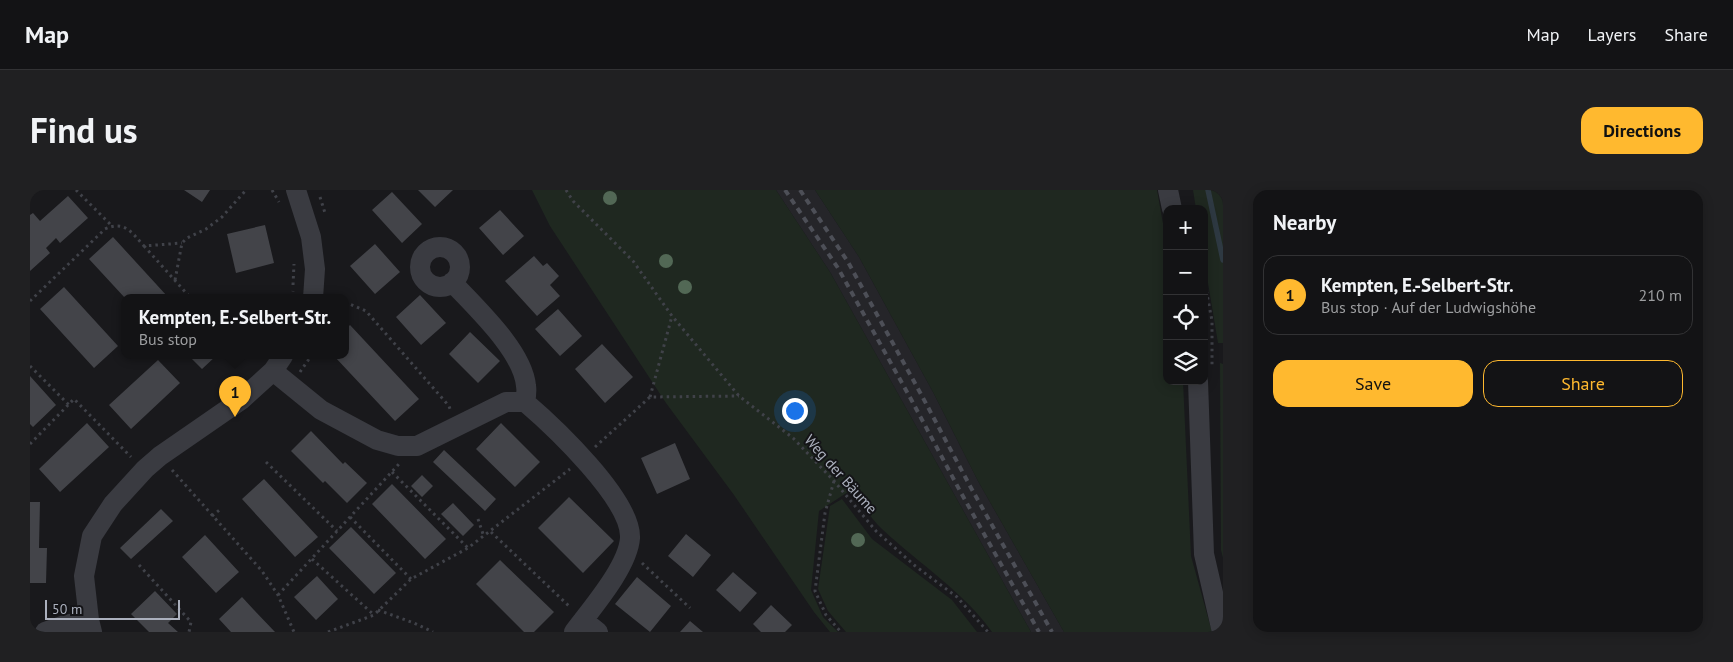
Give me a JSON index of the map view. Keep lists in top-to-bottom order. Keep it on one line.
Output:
{"streets":{"path":["Weg der Bäume"]},"scale_bar":"50 m","page":{"header":"Map","nav":["Map","Layers","Share"],"title":"Find us","buttons":["Directions",["Save","Share"]],"heading":"Nearby","map_buttons":["+","−"],"list":[{"mark":"1","name":"Kempten, E.-Selbert-Str.","note":"Bus stop · Auf der Ludwigshöhe","value":"210 m"}],"popup":["Kempten, E.-Selbert-Str.","Bus stop"],"pins":"1","scale":"50 m"}}
